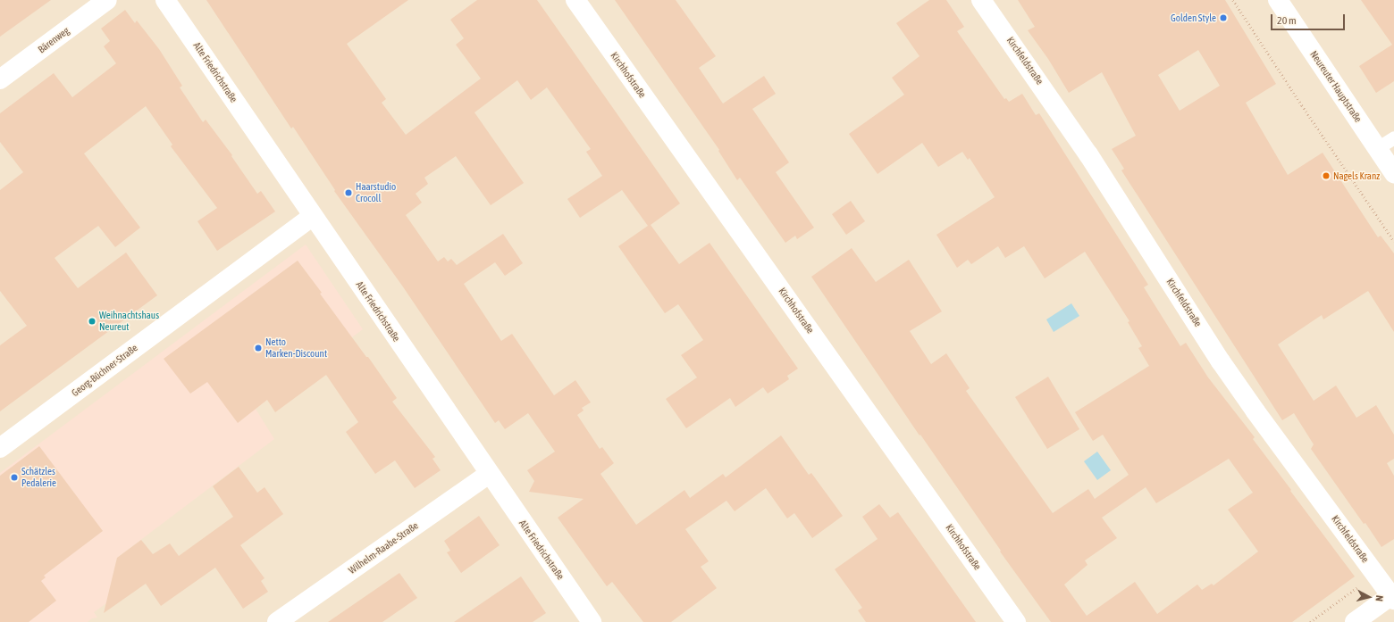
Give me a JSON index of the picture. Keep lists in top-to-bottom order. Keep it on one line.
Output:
{"streets":{"street":["Bärenweg","Kirchfeldstraße","Alte Friedrichstraße","Kirchhofstraße","Neureuter Hauptstraße","Georg-Büchner-Straße","Wilhelm-Raabe-Straße"]},"crossings":[["Alte Friedrichstraße","Georg-Büchner-Straße"],["Alte Friedrichstraße","Wilhelm-Raabe-Straße"]],"places":["Golden Style","Nagels Kranz","Haarstudio Crocoll","Weihnachtshaus Neureut","Netto Marken-Discount","Schätzles Pedalerie"],"scale_bar":"20 m","north":"right"}
